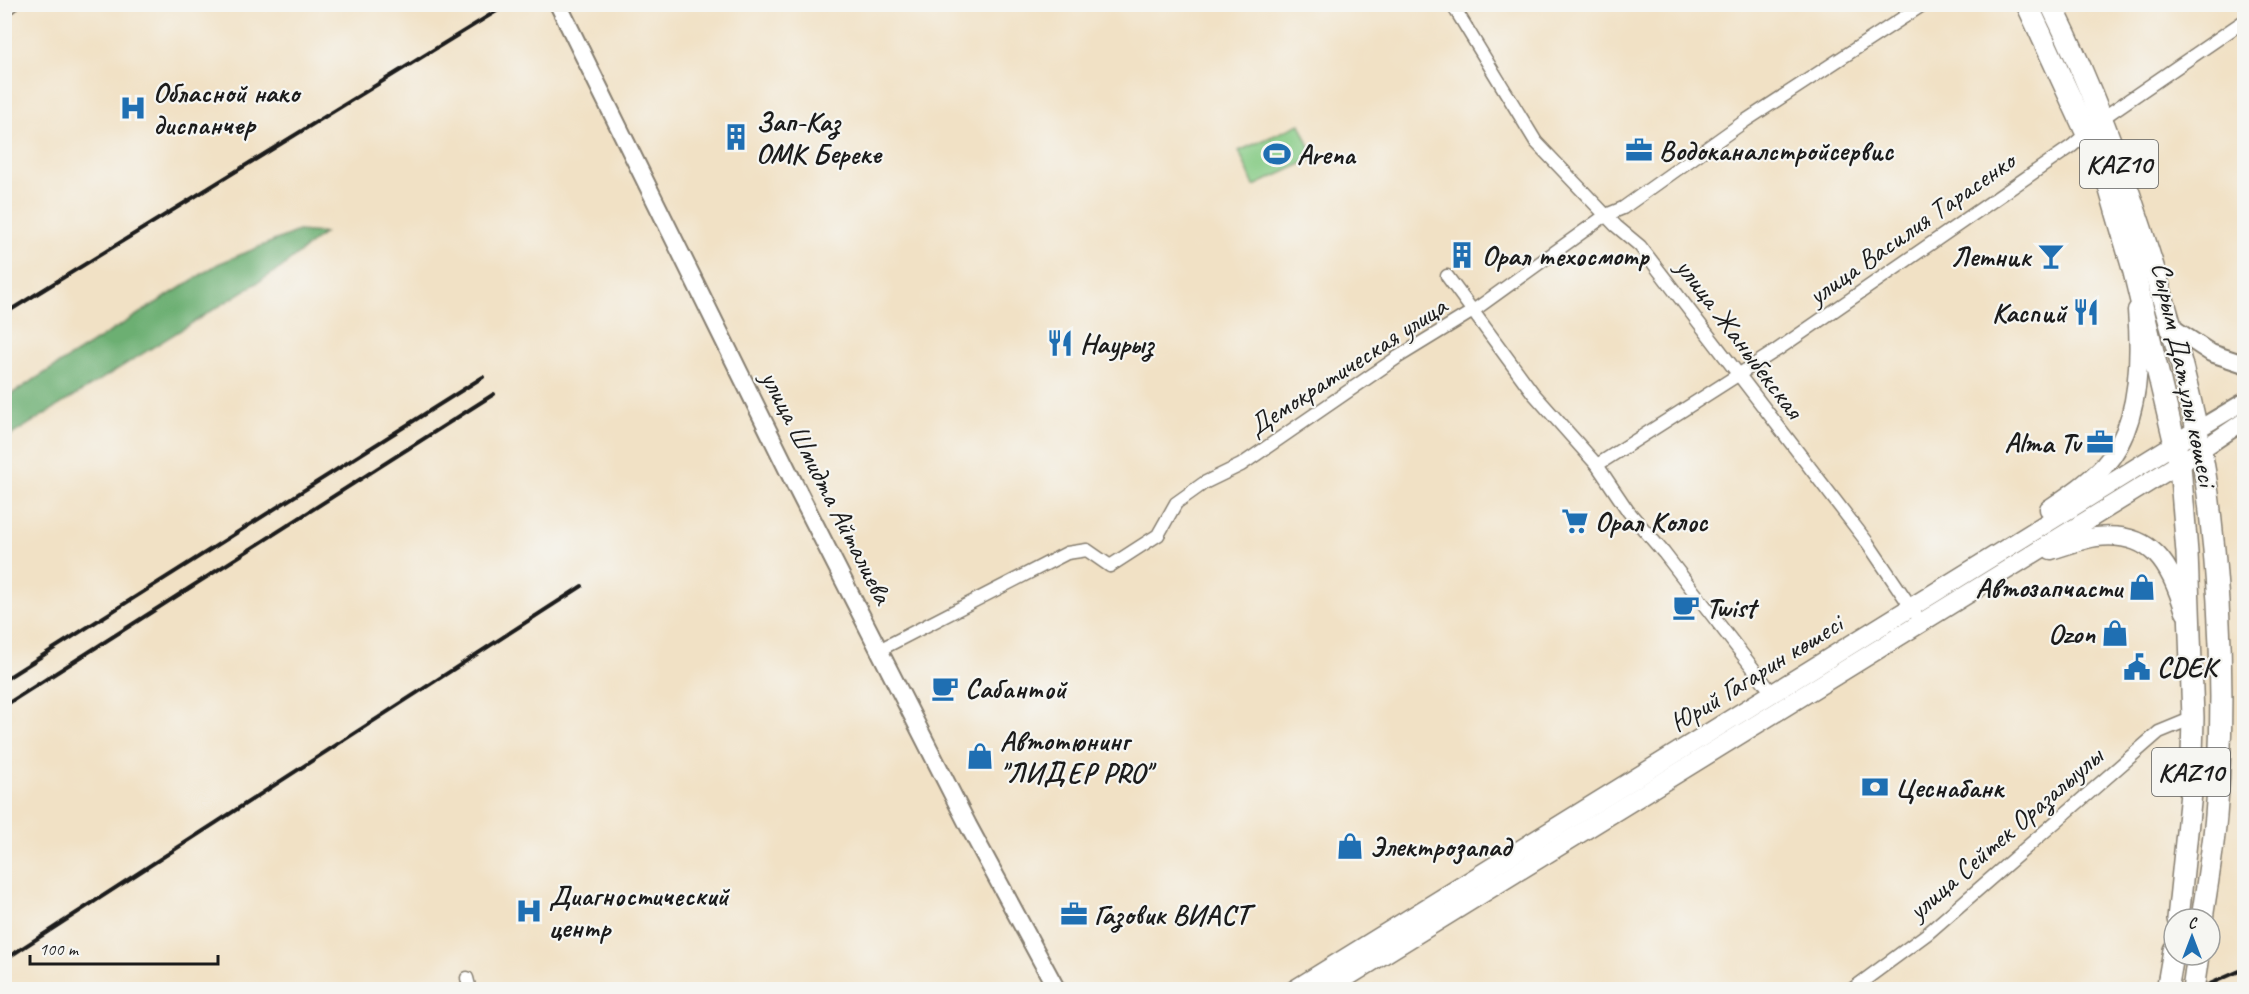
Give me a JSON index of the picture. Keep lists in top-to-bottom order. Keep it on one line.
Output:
{"streets":{"highway":["KAZ10","Сырым Датұлы көшесі"],"main road":["Юрий Гагарин көшесі"],"street":["улица Василия Тарасенко","улица Жаныбекская","Демократическая улица","улица Шмидта Айталиева","улица Сейтек Оразалыулы"]},"crossings":[["улица Василия Тарасенко","улица Жаныбекская"],["улица Василия Тарасенко","Сырым Датұлы көшесі"],["улица Жаныбекская","Демократическая улица"],["улица Жаныбекская","Юрий Гагарин көшесі"],["Демократическая улица","улица Шмидта Айталиева"],["Сырым Датұлы көшесі","Юрий Гагарин көшесі"],["Сырым Датұлы көшесі","улица Сейтек Оразалыулы"]],"places":{"hospital":["Обласной нако диспанчер","Диагностический центр"],"building":["Зап-Каз ОМК Береке","Орал техосмотр"],"office":["Водоканалстройсервис","Alma Tv","Газовик ВИАСТ"],"sports":["Arena"],"bar":["Летник"],"restaurant":["Каспий","Наурыз"],"supermarket":["Орал Колос"],"shop":["Автозапчасти","Ozon","Автотюнинг \"ЛИДЕР PRO\"","Электрозапад"],"cafe":["Twist","Сабантой"],"public building":["CDEK"],"bank":["Цеснабанк"]},"scale_bar":"100 m","north":"top"}
